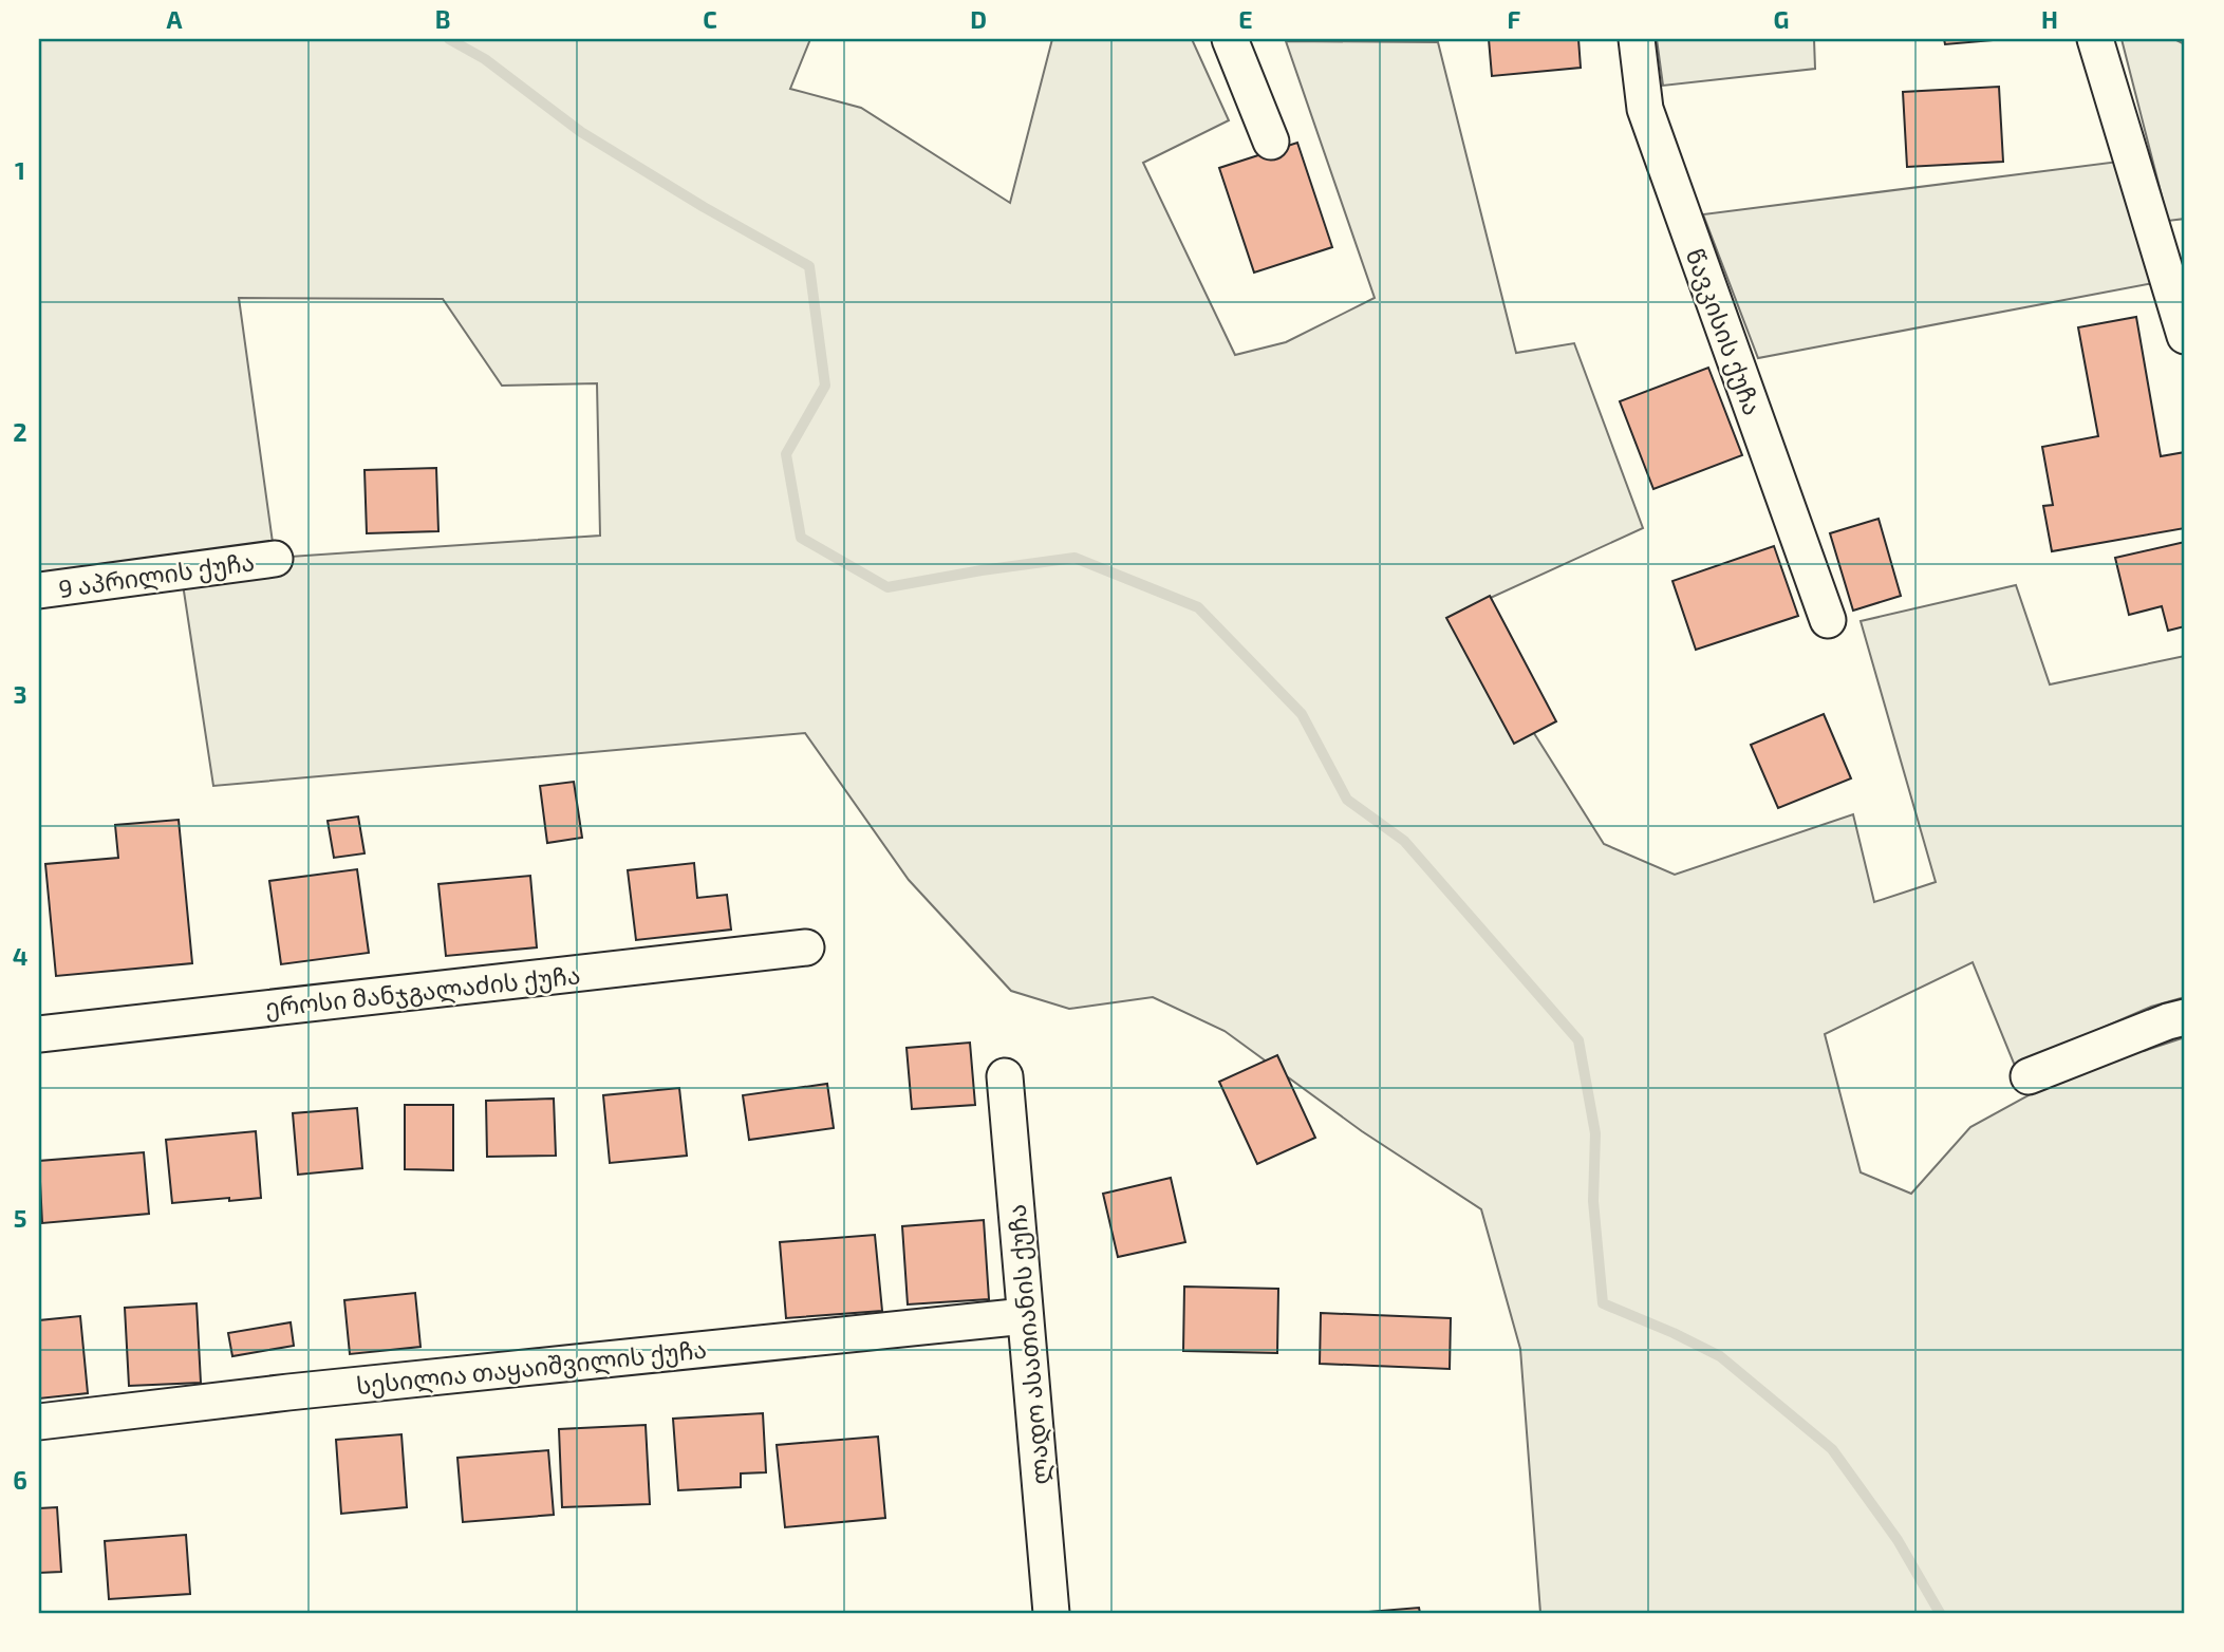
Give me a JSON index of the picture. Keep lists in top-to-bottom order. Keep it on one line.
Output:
{"streets":{"street":["წავკისის ქუჩა","9 აპრილის ქუჩა","ეროსი მანჯგალაძის ქუჩა","ლადო ასათიანის ქუჩა","სესილია თაყაიშვილის ქუჩა"]},"crossings":[["ლადო ასათიანის ქუჩა","სესილია თაყაიშვილის ქუჩა"]],"grid":{"columns":["A","B","C","D","E","F","G","H"],"rows":["1","2","3","4","5","6"]}}
